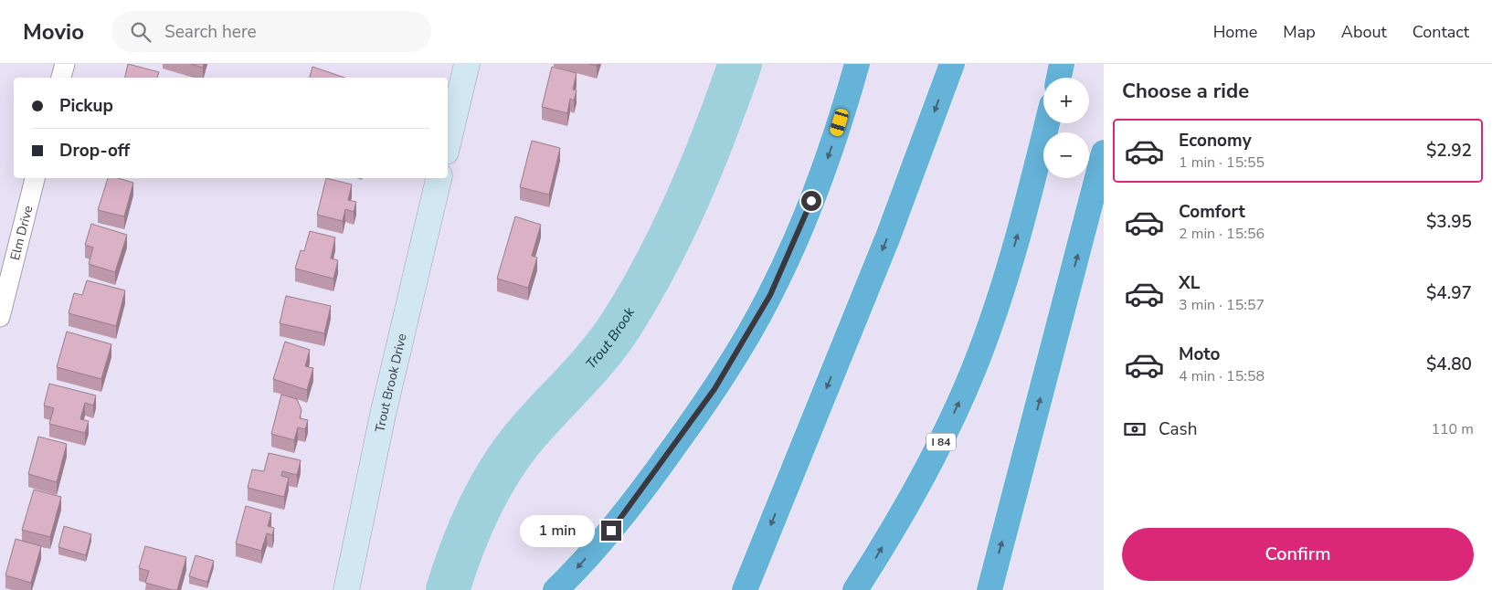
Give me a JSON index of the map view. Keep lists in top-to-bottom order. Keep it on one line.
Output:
{"streets":{"highway":["I 84"],"main road":["Trout Brook Drive"],"street":["Elm Drive"]},"water":["Trout Brook"],"page":{"header":"Movio","search":"Search here","nav":["Home","Map","About","Contact"],"heading":"Choose a ride","map_buttons":["+","−"],"banner":["Pickup","Drop-off"],"list":[{"name":"Economy","note":"1 min · 15:55","value":"$2.92"},{"name":"Comfort","note":"2 min · 15:56","value":"$3.95"},{"name":"XL","note":"3 min · 15:57","value":"$4.97"},{"name":"Moto","note":"4 min · 15:58","value":"$4.80"}],"pay":["Cash","110 m"],"bubble":"1 min","buttons":"Confirm"}}
